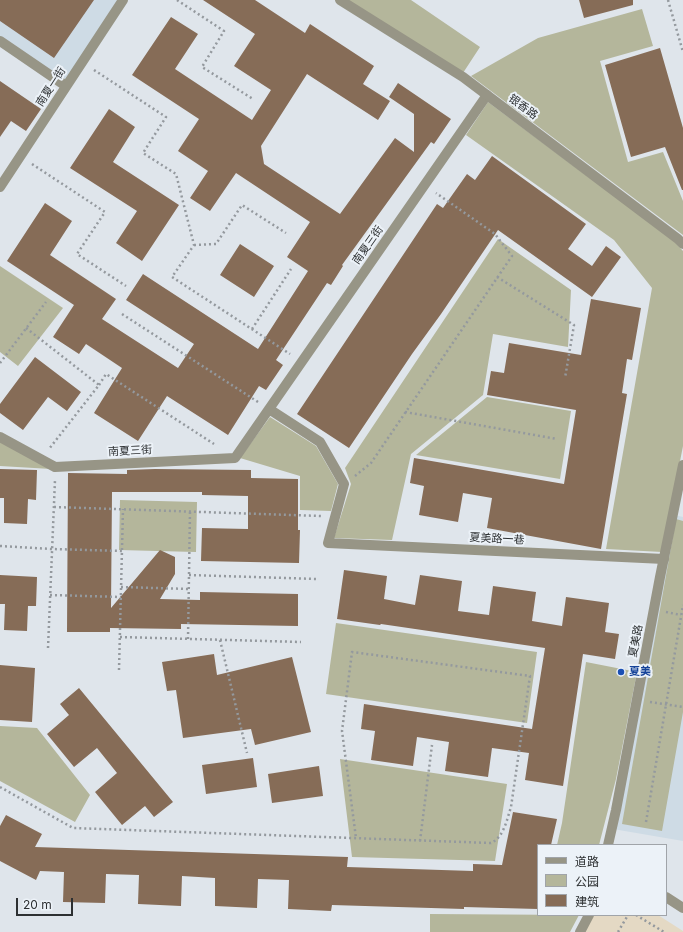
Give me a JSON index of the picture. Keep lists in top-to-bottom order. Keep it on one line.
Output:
{"streets":{"street":["南夏一街","银香路","南夏三街","夏美路一巷","夏美路"]},"crossings":[["银香路","南夏三街"],["夏美路一巷","夏美路"]],"places":["夏美"],"legend":["道路","公园","建筑"],"scale_bar":"20 m"}
